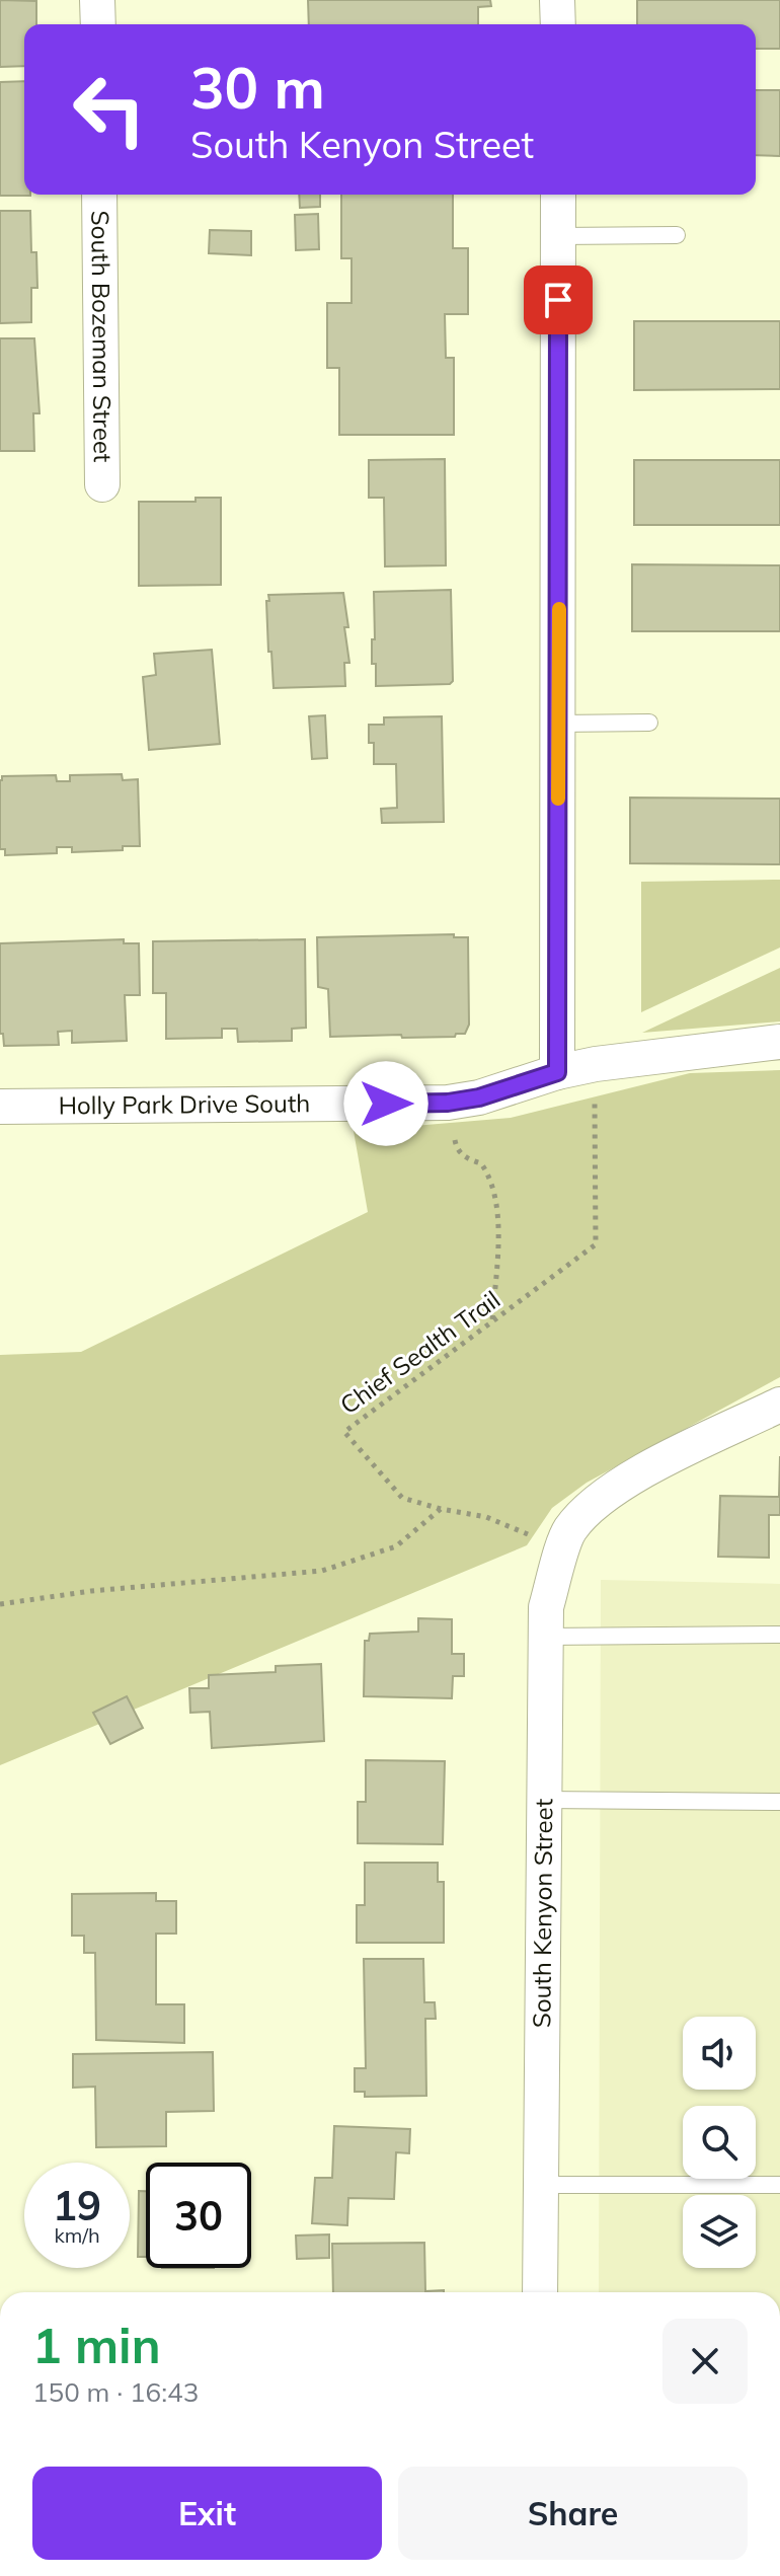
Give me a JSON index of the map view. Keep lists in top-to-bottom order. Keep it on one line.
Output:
{"streets":{"street":["South Bozeman Street","Holly Park Drive South","South Kenyon Street"],"path":["Chief Sealth Trail"]},"page":{"turn":["30 m","South Kenyon Street"],"speed":"19 km/h","limit":"30","heading":["1 min","150 m · 16:43"],"buttons":["Exit","Share"]}}
